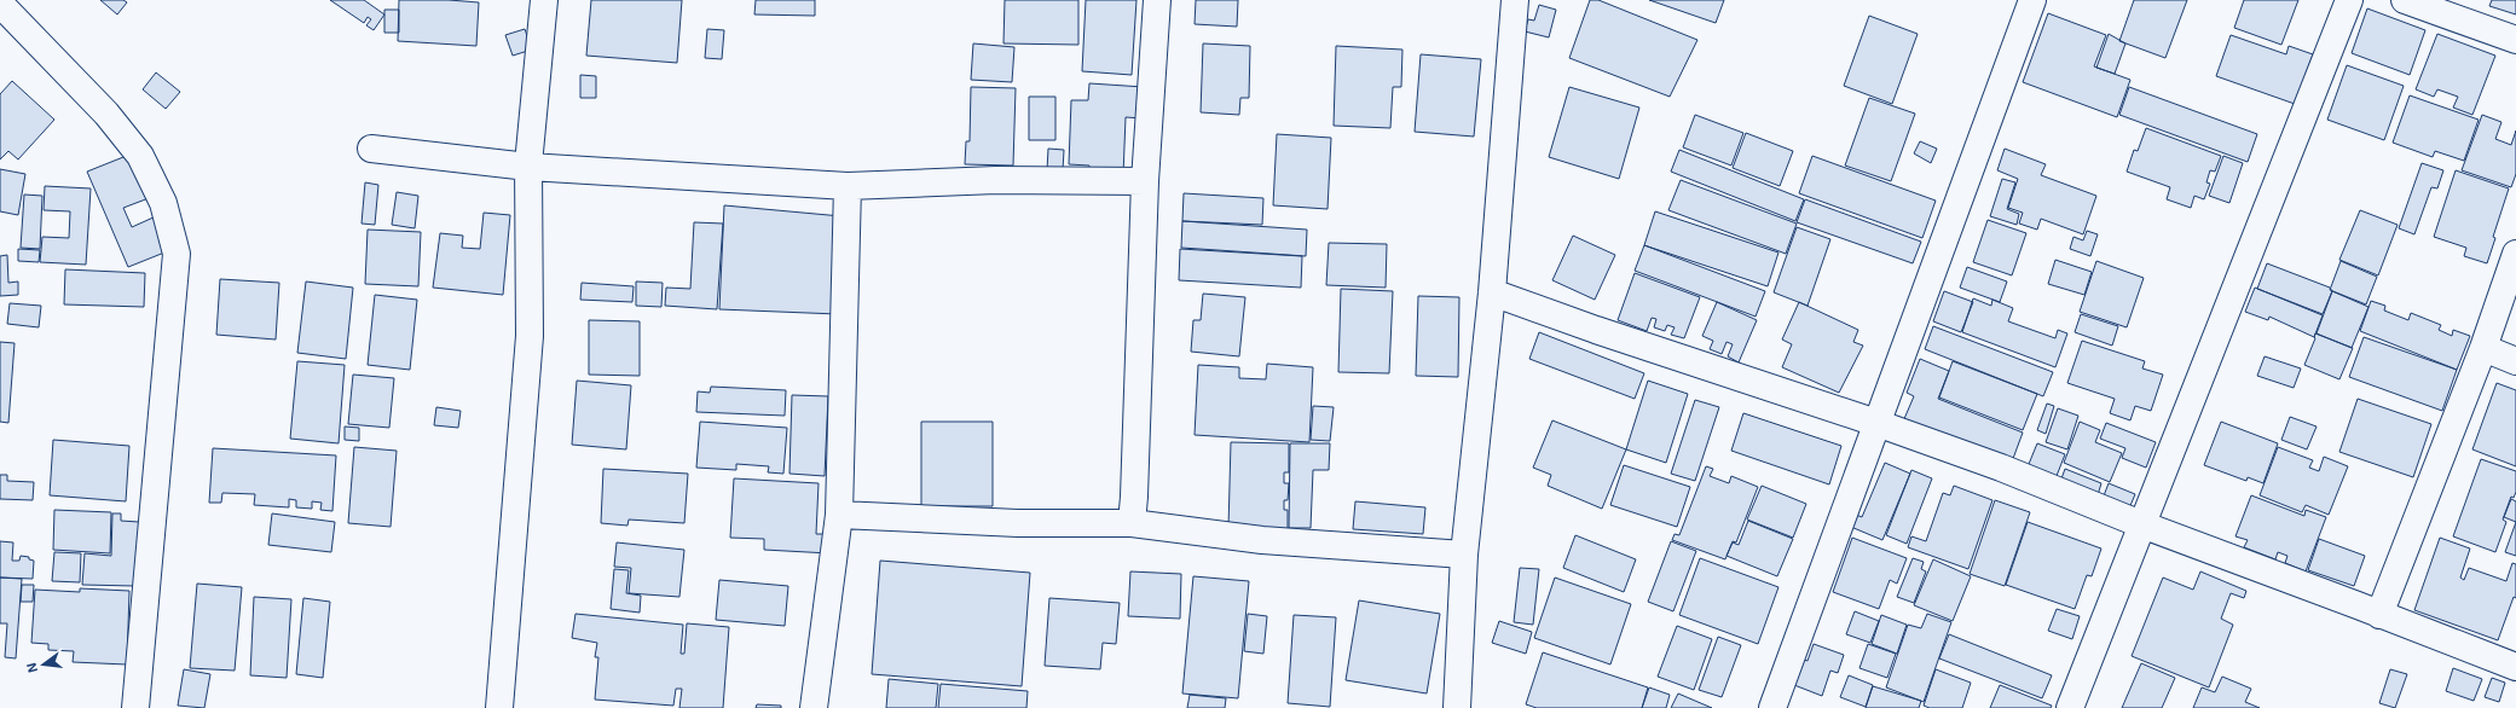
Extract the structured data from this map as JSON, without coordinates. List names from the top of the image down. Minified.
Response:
{"north":"left"}
